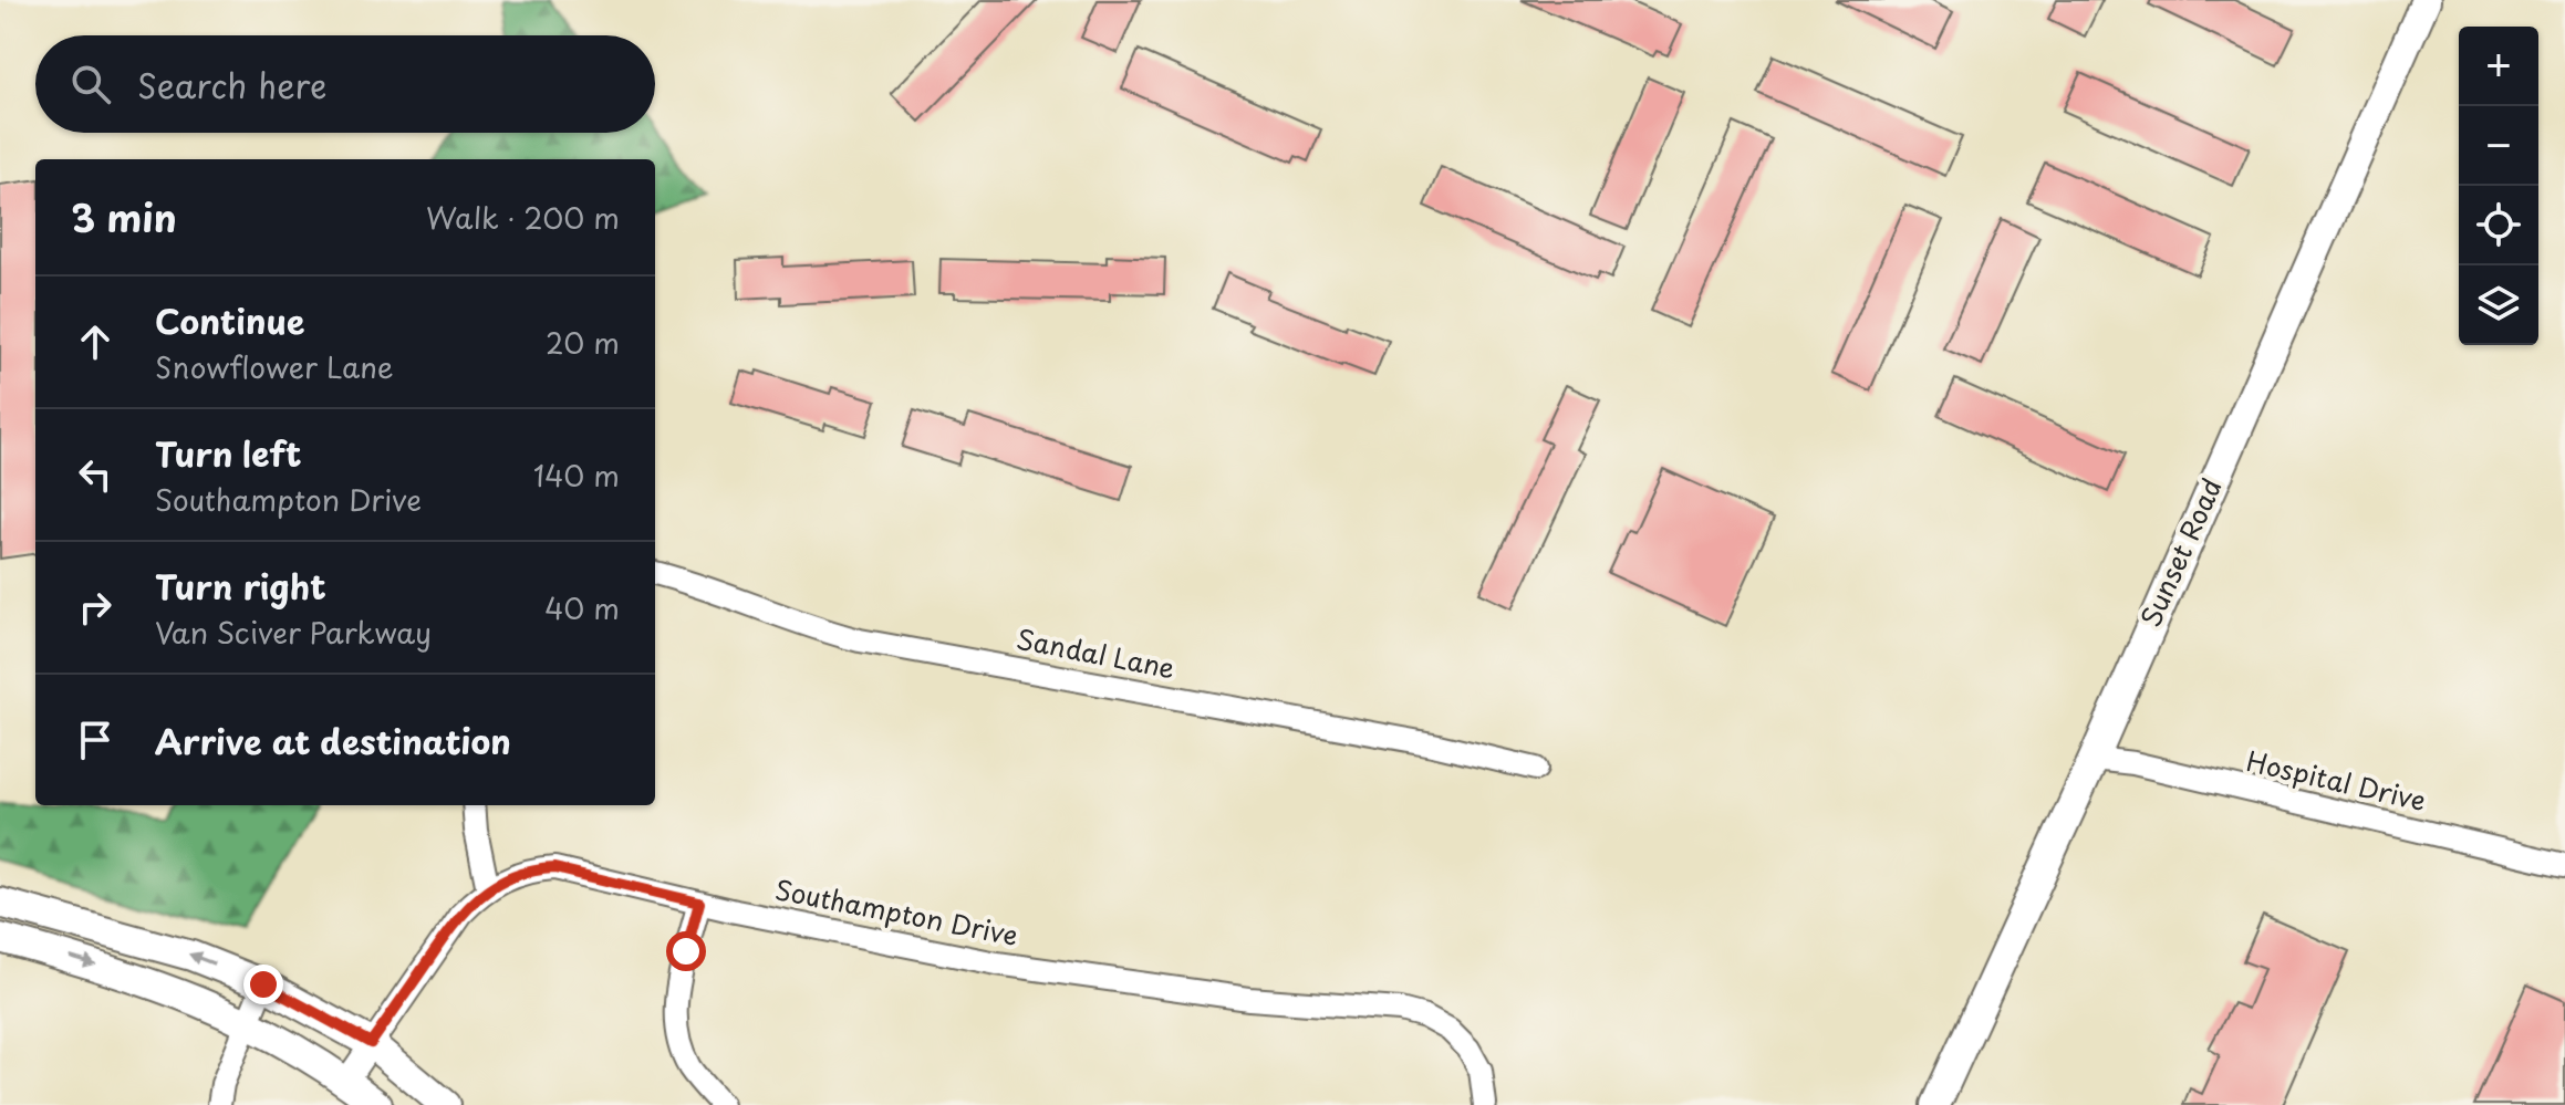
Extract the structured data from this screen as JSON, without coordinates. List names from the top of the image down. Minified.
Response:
{"streets":{"street":["Sunset Road","Sandal Lane","Hospital Drive","Southampton Drive"]},"crossings":[["Sunset Road","Hospital Drive"]],"page":{"map_buttons":["+","−"],"search":"Search here","heading":["3 min","Walk · 200 m"],"list":[["Continue","Snowflower Lane","20 m"],["Turn left","Southampton Drive","140 m"],["Turn right","Van Sciver Parkway","40 m"],"Arrive at destination"]}}
